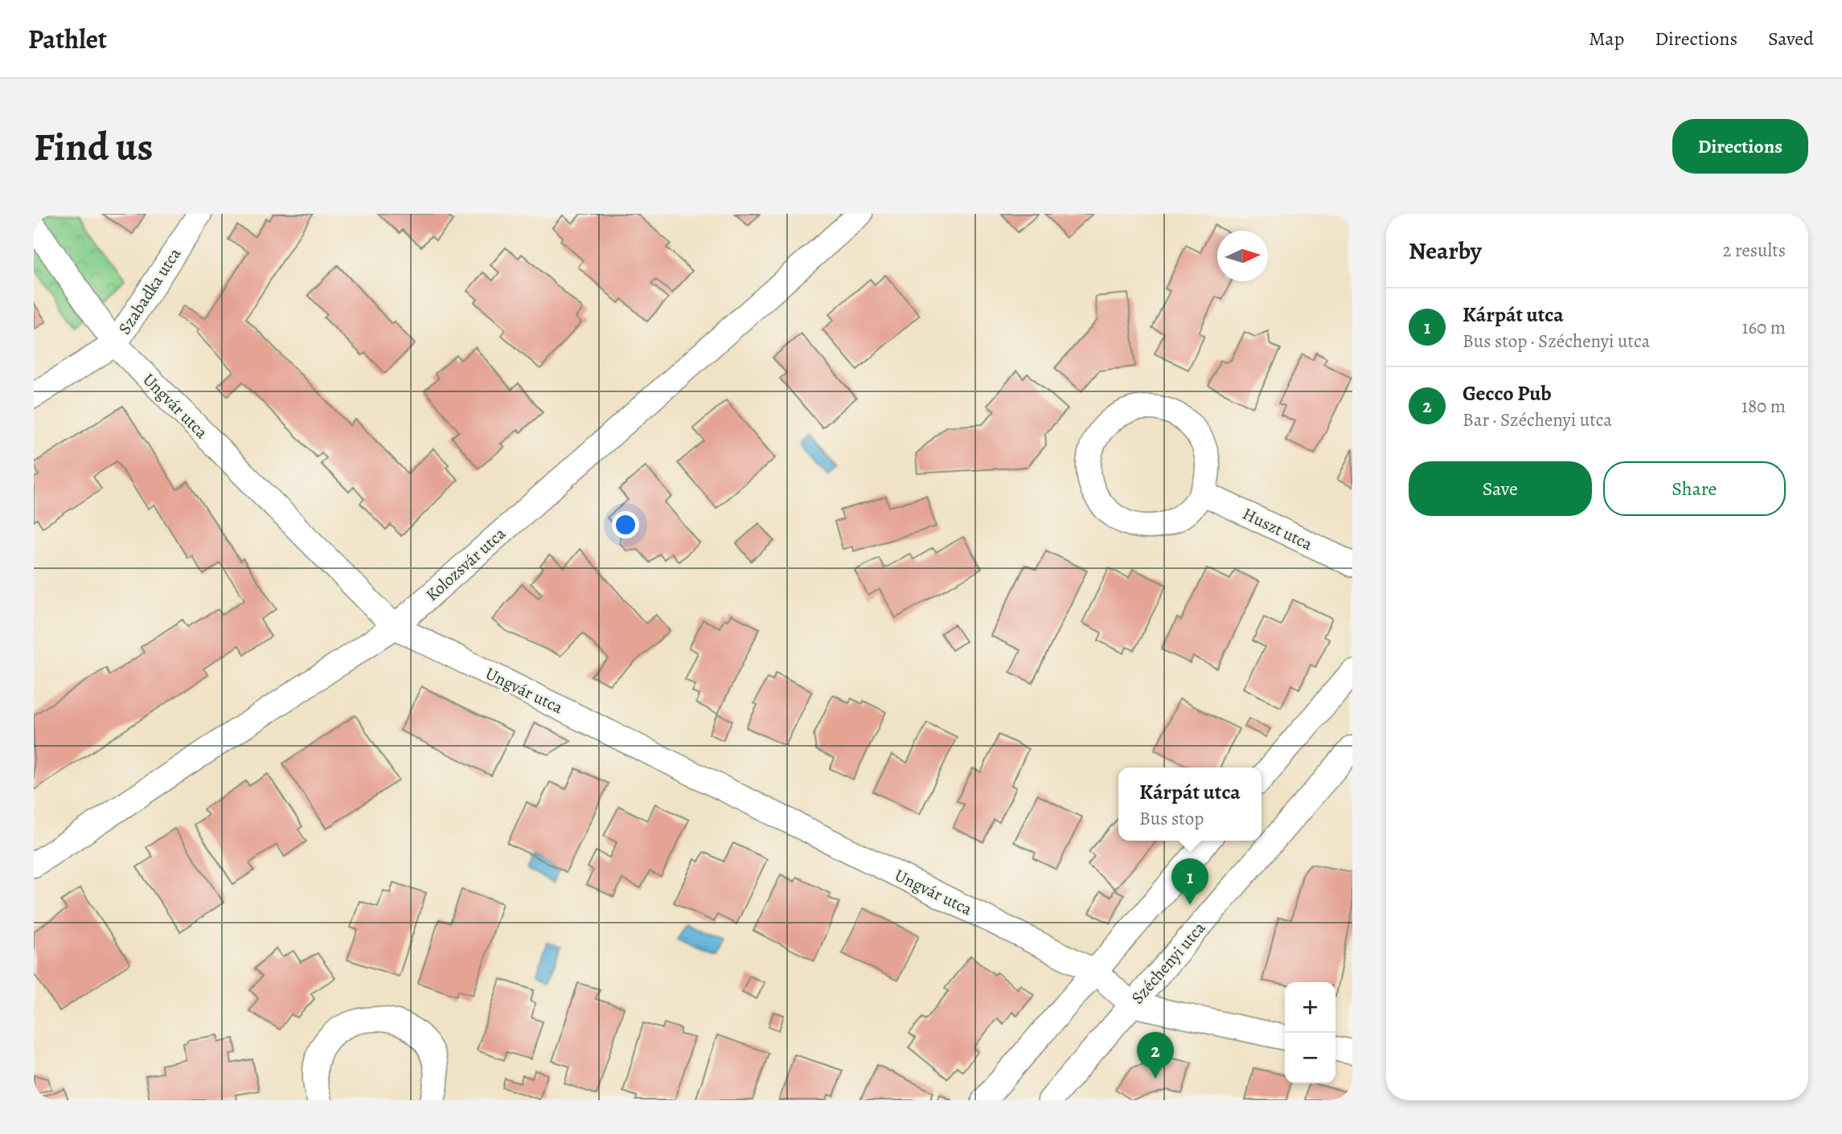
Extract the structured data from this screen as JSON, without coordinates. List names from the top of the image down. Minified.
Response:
{"streets":{"street":["Szabadka utca","Ungvár utca","Huszt utca","Kolozsvár utca","Széchenyi utca"]},"crossings":[["Szabadka utca","Ungvár utca"],["Ungvár utca","Kolozsvár utca"],["Ungvár utca","Széchenyi utca"]],"north":"right","page":{"header":"Pathlet","nav":["Map","Directions","Saved"],"buttons":["Directions",["Save","Share"]],"title":"Find us","heading":["Nearby","2 results"],"list":[{"mark":"1","name":"Kárpát utca","note":"Bus stop · Széchenyi utca","value":"160 m"},{"mark":"2","name":"Gecco Pub","note":"Bar · Széchenyi utca","value":"180 m"}],"popup":["Kárpát utca","Bus stop"],"pins":["1","2"],"map_buttons":["+","−"]}}
